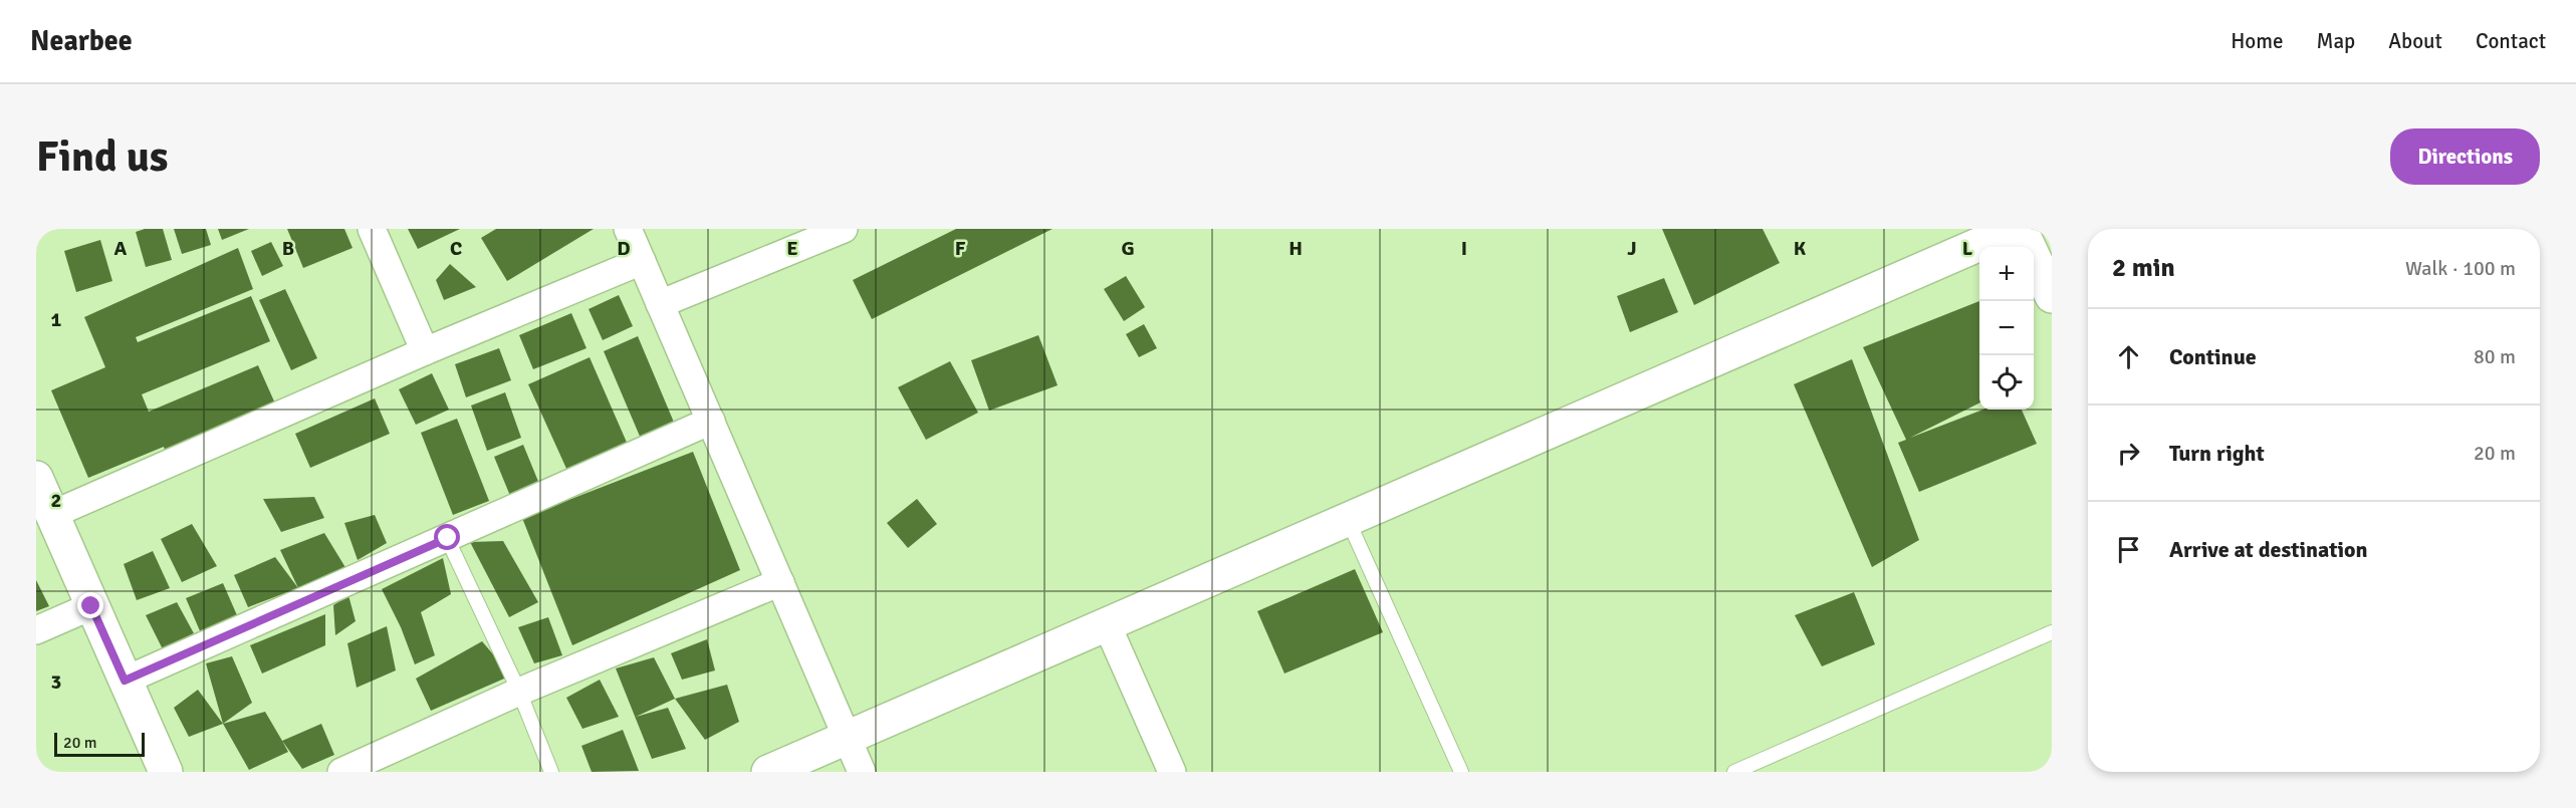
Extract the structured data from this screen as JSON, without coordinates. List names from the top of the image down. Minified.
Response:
{"scale_bar":"20 m","page":{"header":"Nearbee","nav":["Home","Map","About","Contact"],"buttons":"Directions","title":"Find us","heading":["2 min","Walk · 100 m"],"map_buttons":["+","−"],"list":[["Continue","80 m"],["Turn right","20 m"],"Arrive at destination"],"scale":"20 m"},"grid":{"columns":["A","B","C","D","E","F","G","H","I","J","K","L"],"rows":["1","2","3"]}}
